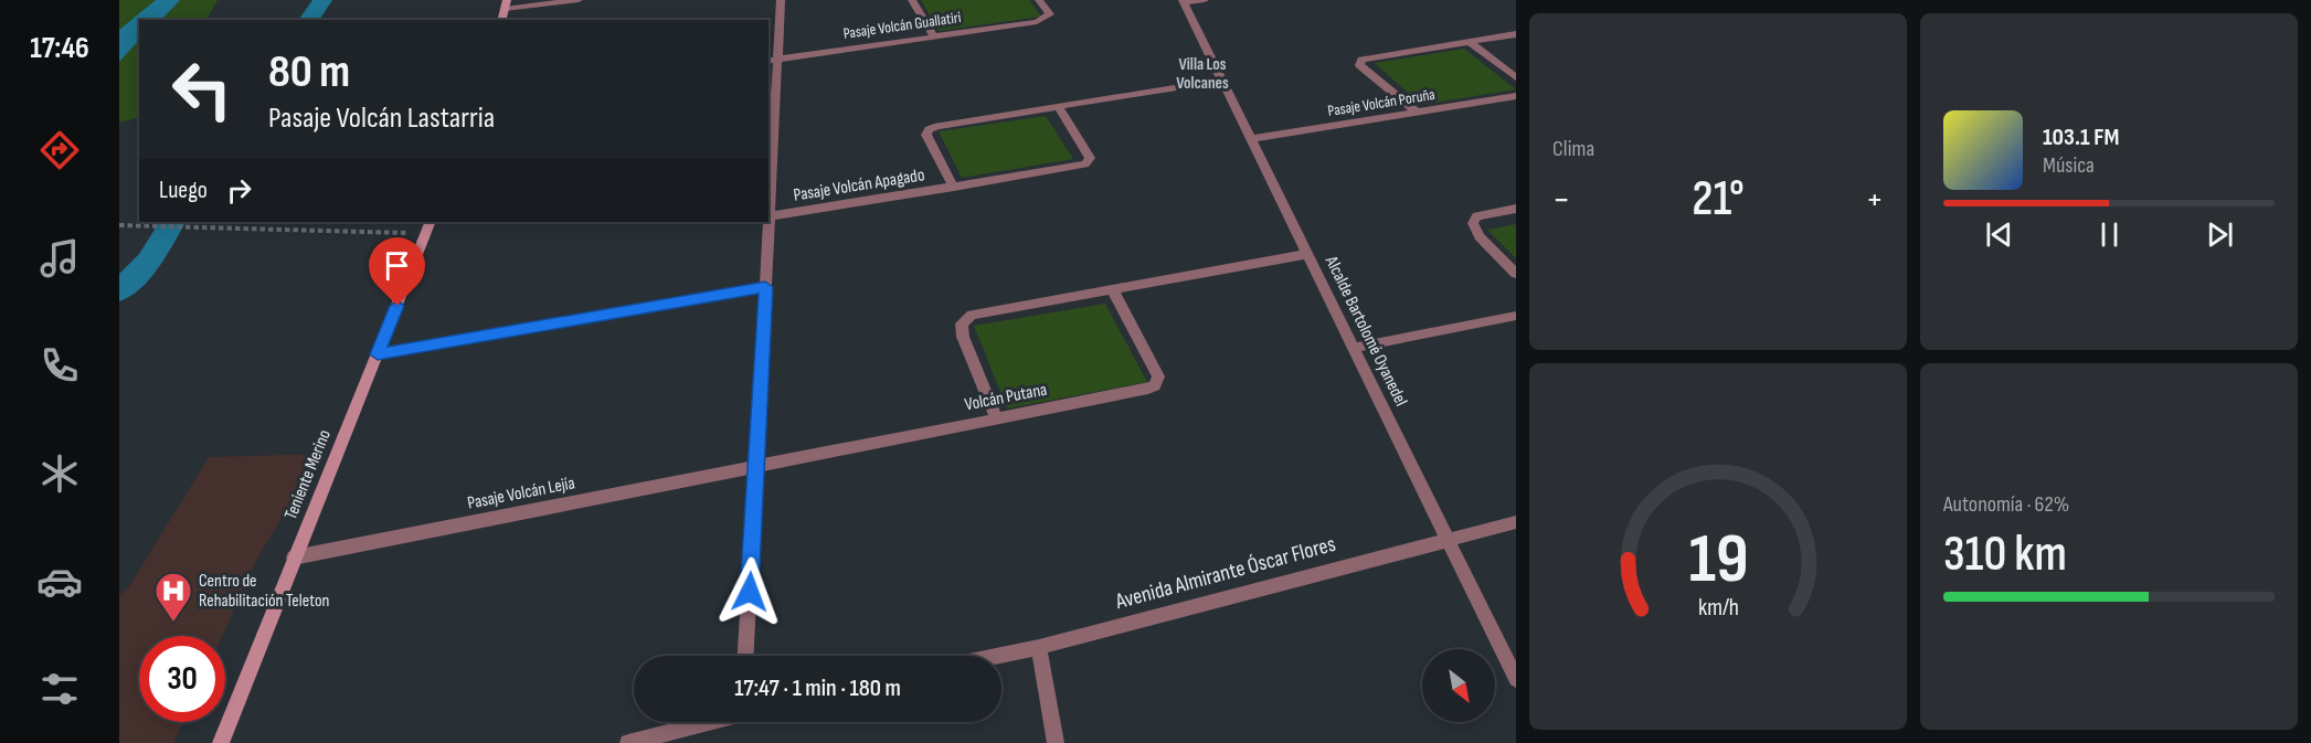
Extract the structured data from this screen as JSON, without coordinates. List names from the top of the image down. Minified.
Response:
{"streets":{"street":["Pasaje Volcán Guallatiri","Pasaje Volcán Poruña","Pasaje Volcán Apagado","Alcalde Bartolomé Oyanedel","Volcán Putana","Teniente Merino","Pasaje Volcán Lejía","Avenida Almirante Óscar Flores"]},"crossings":[["Pasaje Volcán Poruña","Alcalde Bartolomé Oyanedel"],["Pasaje Volcán Apagado","Alcalde Bartolomé Oyanedel"],["Alcalde Bartolomé Oyanedel","Avenida Almirante Óscar Flores"],["Volcán Putana","Pasaje Volcán Lejía"],["Teniente Merino","Pasaje Volcán Lejía"]],"districts":["Villa Los Volcanes"],"places":{"hospital":["Centro de Rehabilitación Teleton"]},"north":"bottom right","page":{"tabs":"17:46","tile":["Clima",["Autonomía · 62%","310 km"]],"turn":["80 m","Pasaje Volcán Lastarria"],"song":["103.1 FM","Música"],"then":"Luego","heat":["−","21°","+"],"limit":"30","trip":"17:47 · 1 min · 180 m","gauge":["19","km/h"]}}
